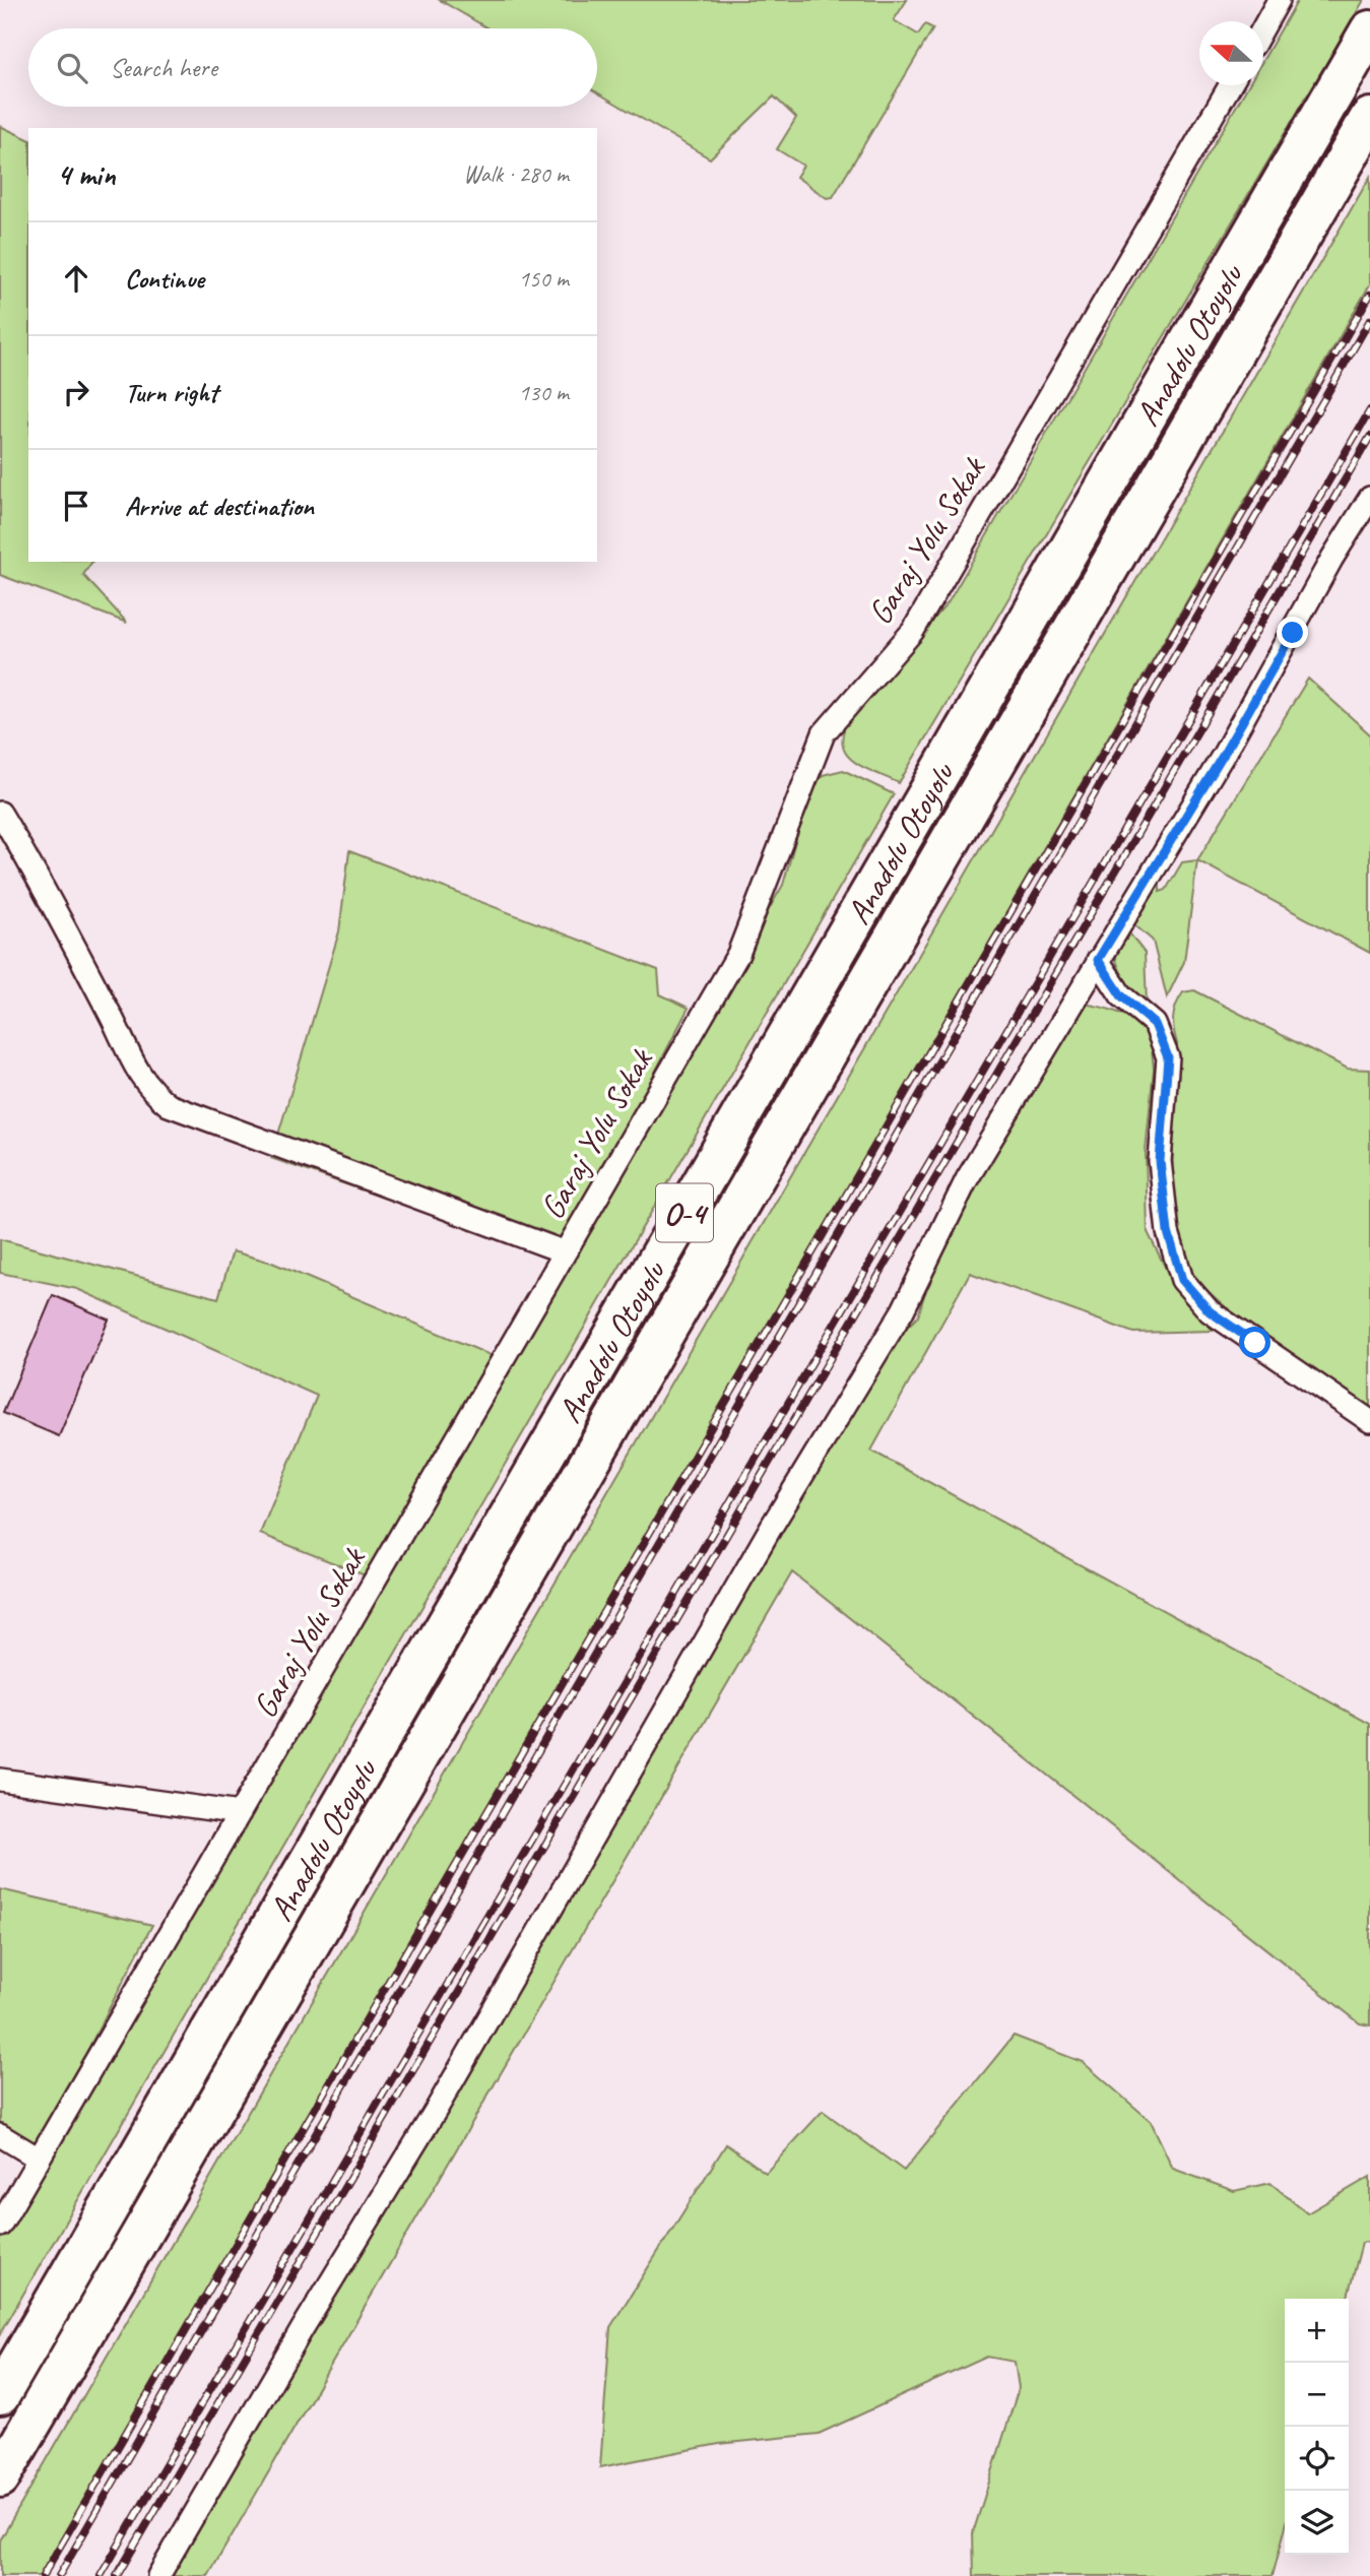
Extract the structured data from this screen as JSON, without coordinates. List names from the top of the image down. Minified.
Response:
{"streets":{"highway":["Anadolu Otoyolu","O-4"],"street":["Garaj Yolu Sokak"]},"north":"left","page":{"search":"Search here","heading":["4 min","Walk · 280 m"],"list":[["Continue","150 m"],["Turn right","130 m"],"Arrive at destination"],"map_buttons":["+","−"]}}
